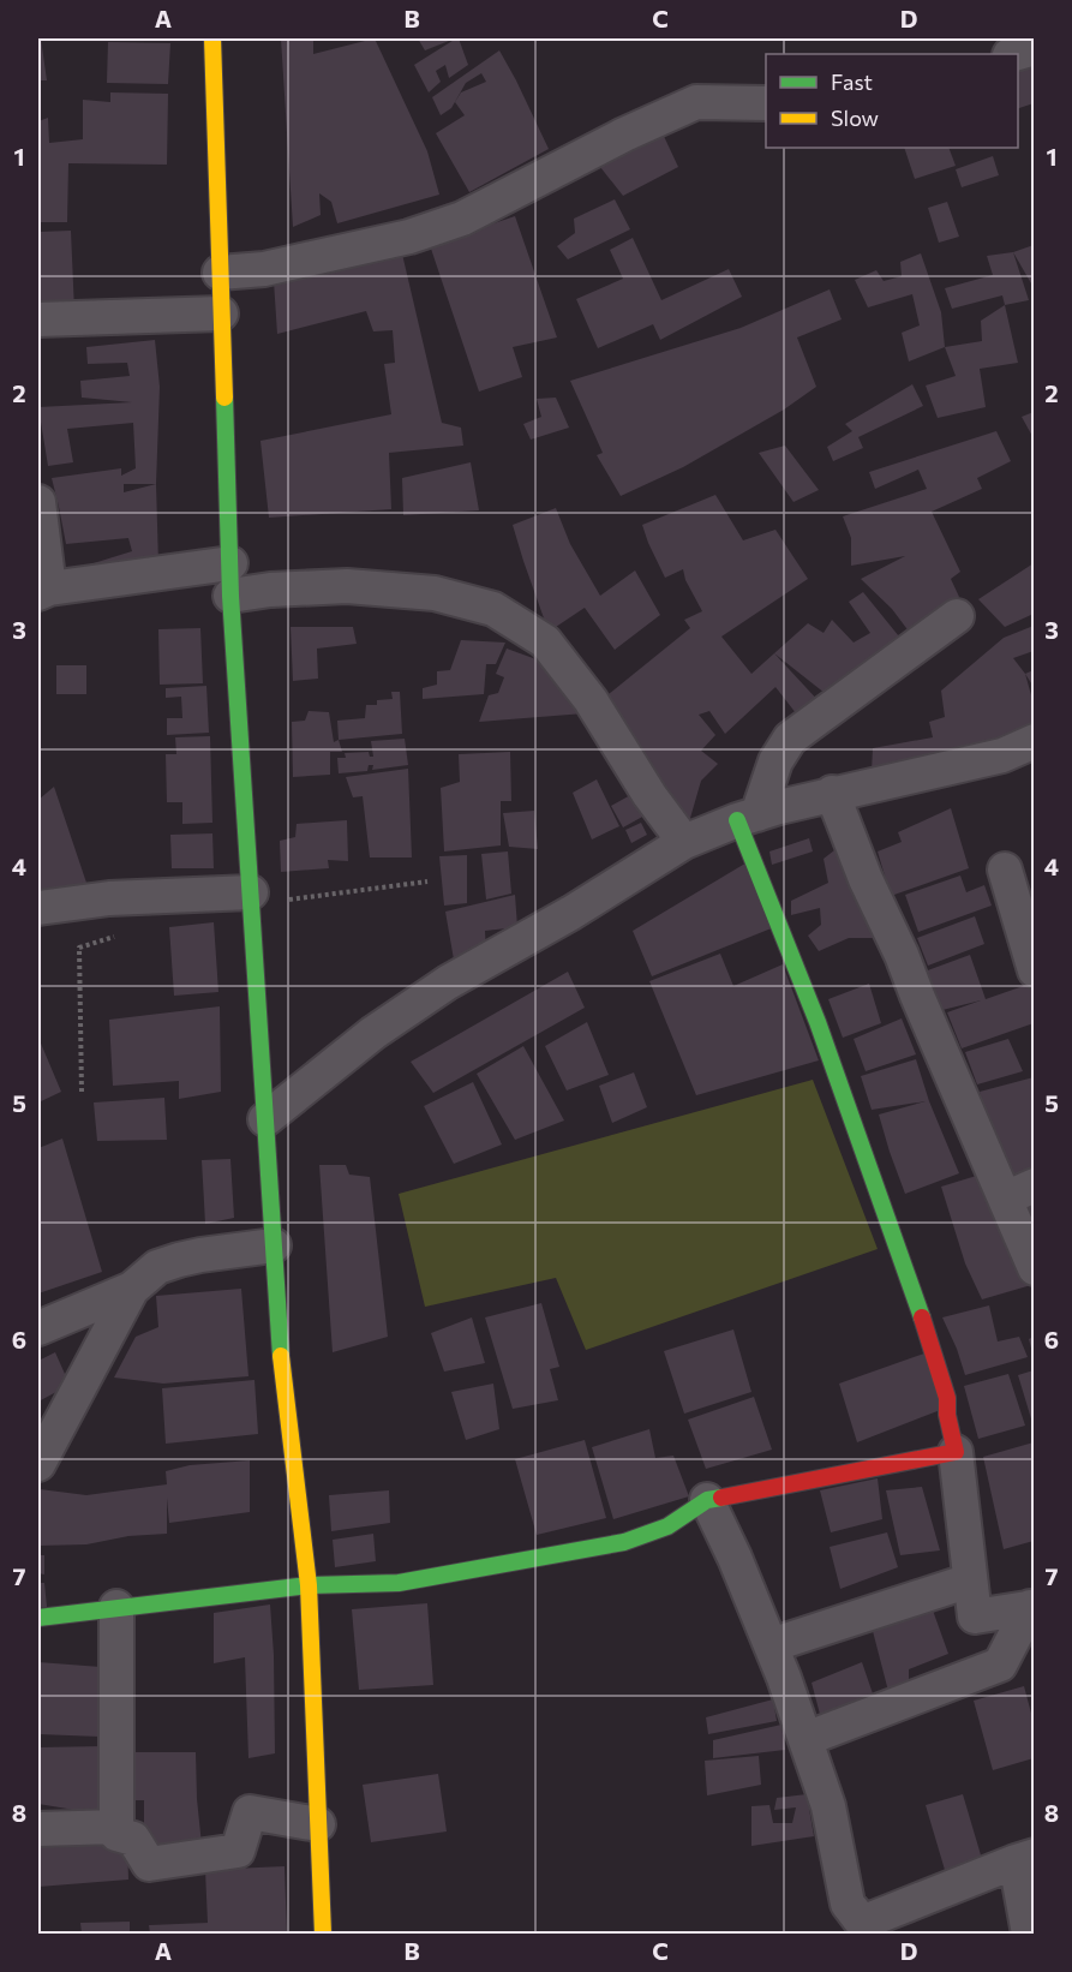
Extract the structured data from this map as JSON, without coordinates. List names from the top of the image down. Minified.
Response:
{"legend":["Fast","Slow"],"grid":{"columns":["A","B","C","D"],"rows":["1","2","3","4","5","6","7","8"]}}
